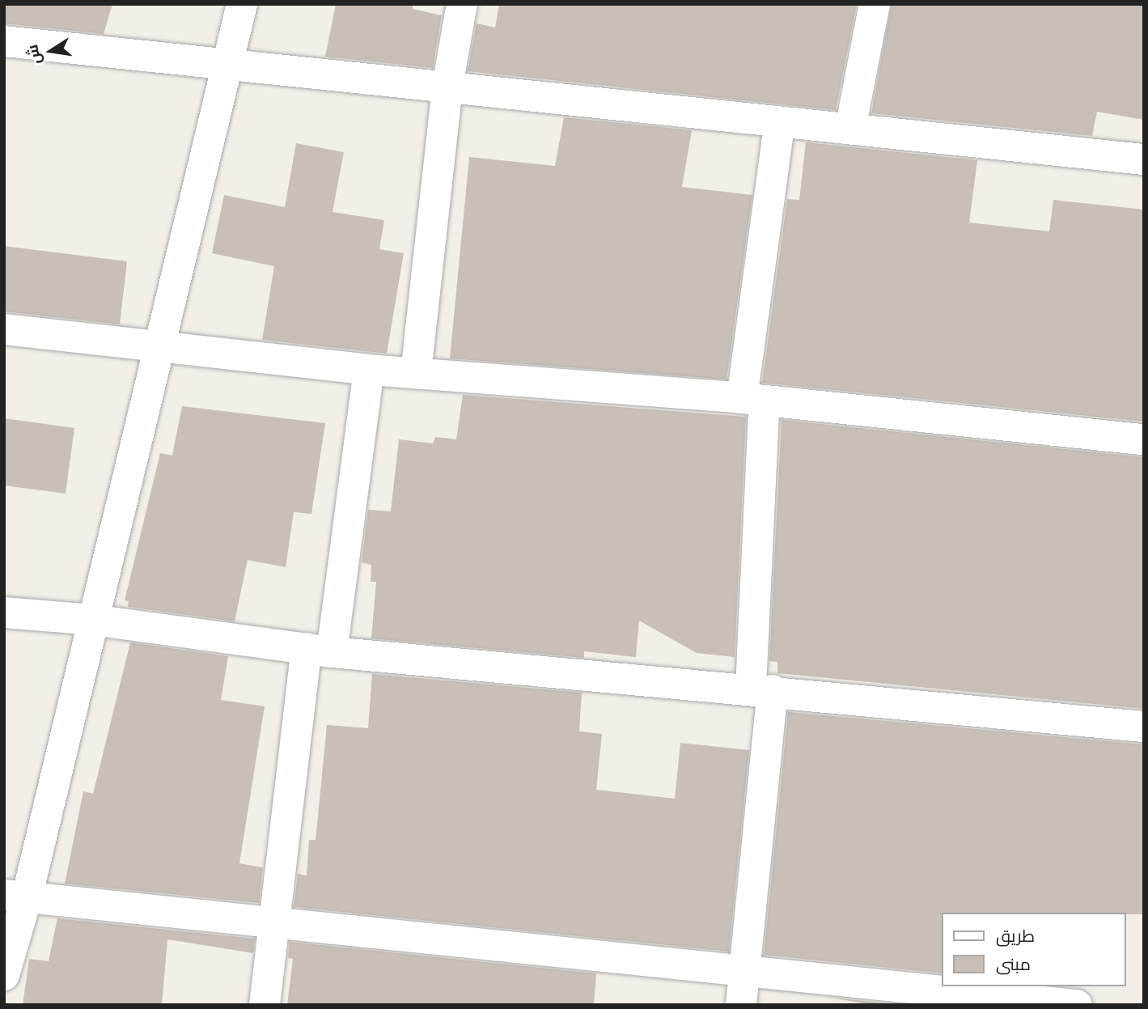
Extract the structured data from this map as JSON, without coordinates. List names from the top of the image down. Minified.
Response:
{"legend":["طريق","مبنى"],"north":"left"}
